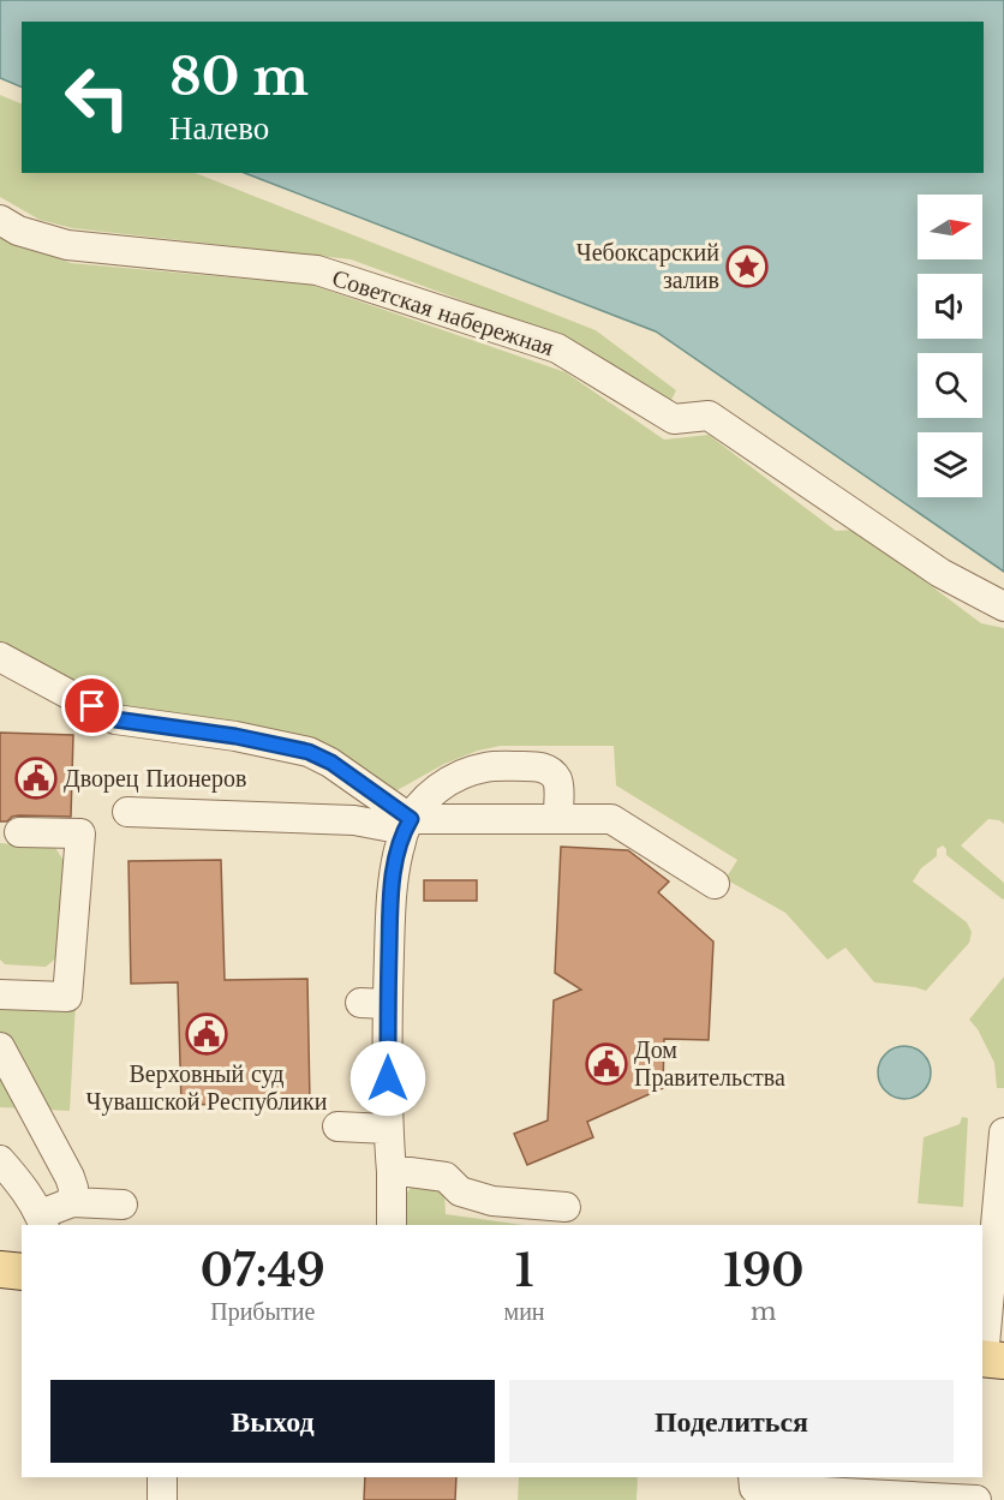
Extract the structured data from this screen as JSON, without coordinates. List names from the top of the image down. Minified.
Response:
{"streets":{"street":["Советская набережная"]},"places":{"place":["Чебоксарский залив"],"public building":["Дворец Пионеров","Верховный суд Чувашской Республики","Дом Правительства"]},"north":"right","page":{"turn":["80 m","Налево"],"eta":["07:49","Прибытие","1","мин","190","m"],"buttons":["Выход","Поделиться"]}}
